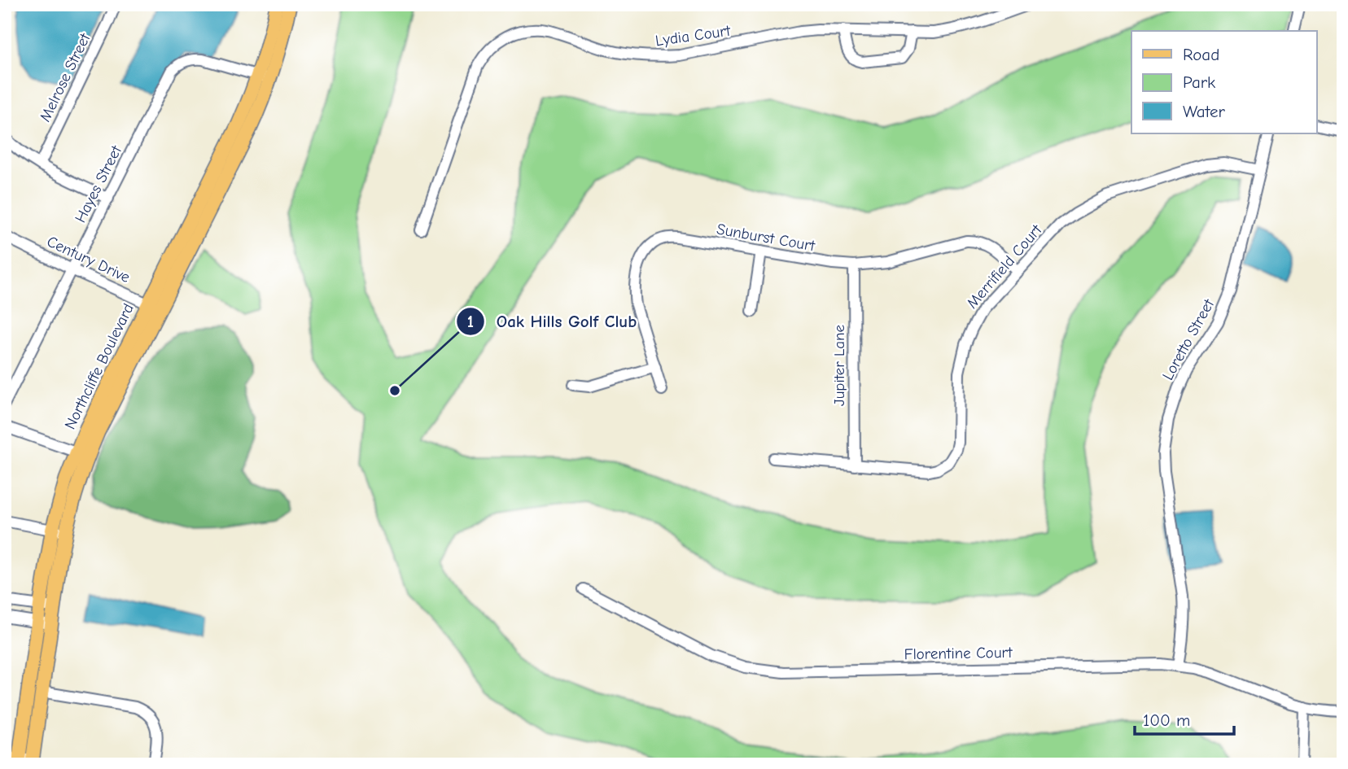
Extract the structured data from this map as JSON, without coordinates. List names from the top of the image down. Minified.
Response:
{"streets":{"main road":["Northcliffe Boulevard"],"street":["Lydia Court","Melrose Street","Hayes Street","Sunburst Court","Century Drive","Merrifield Court","Loretto Street","Jupiter Lane","Florentine Court"]},"crossings":[["Hayes Street","Century Drive"],["Hayes Street","Northcliffe Boulevard"],["Sunburst Court","Merrifield Court"],["Sunburst Court","Jupiter Lane"],["Century Drive","Northcliffe Boulevard"],["Merrifield Court","Loretto Street"],["Merrifield Court","Jupiter Lane"],["Loretto Street","Florentine Court"]],"places":["Oak Hills Golf Club"],"legend":["Road","Park","Water"],"scale_bar":"100 m"}
